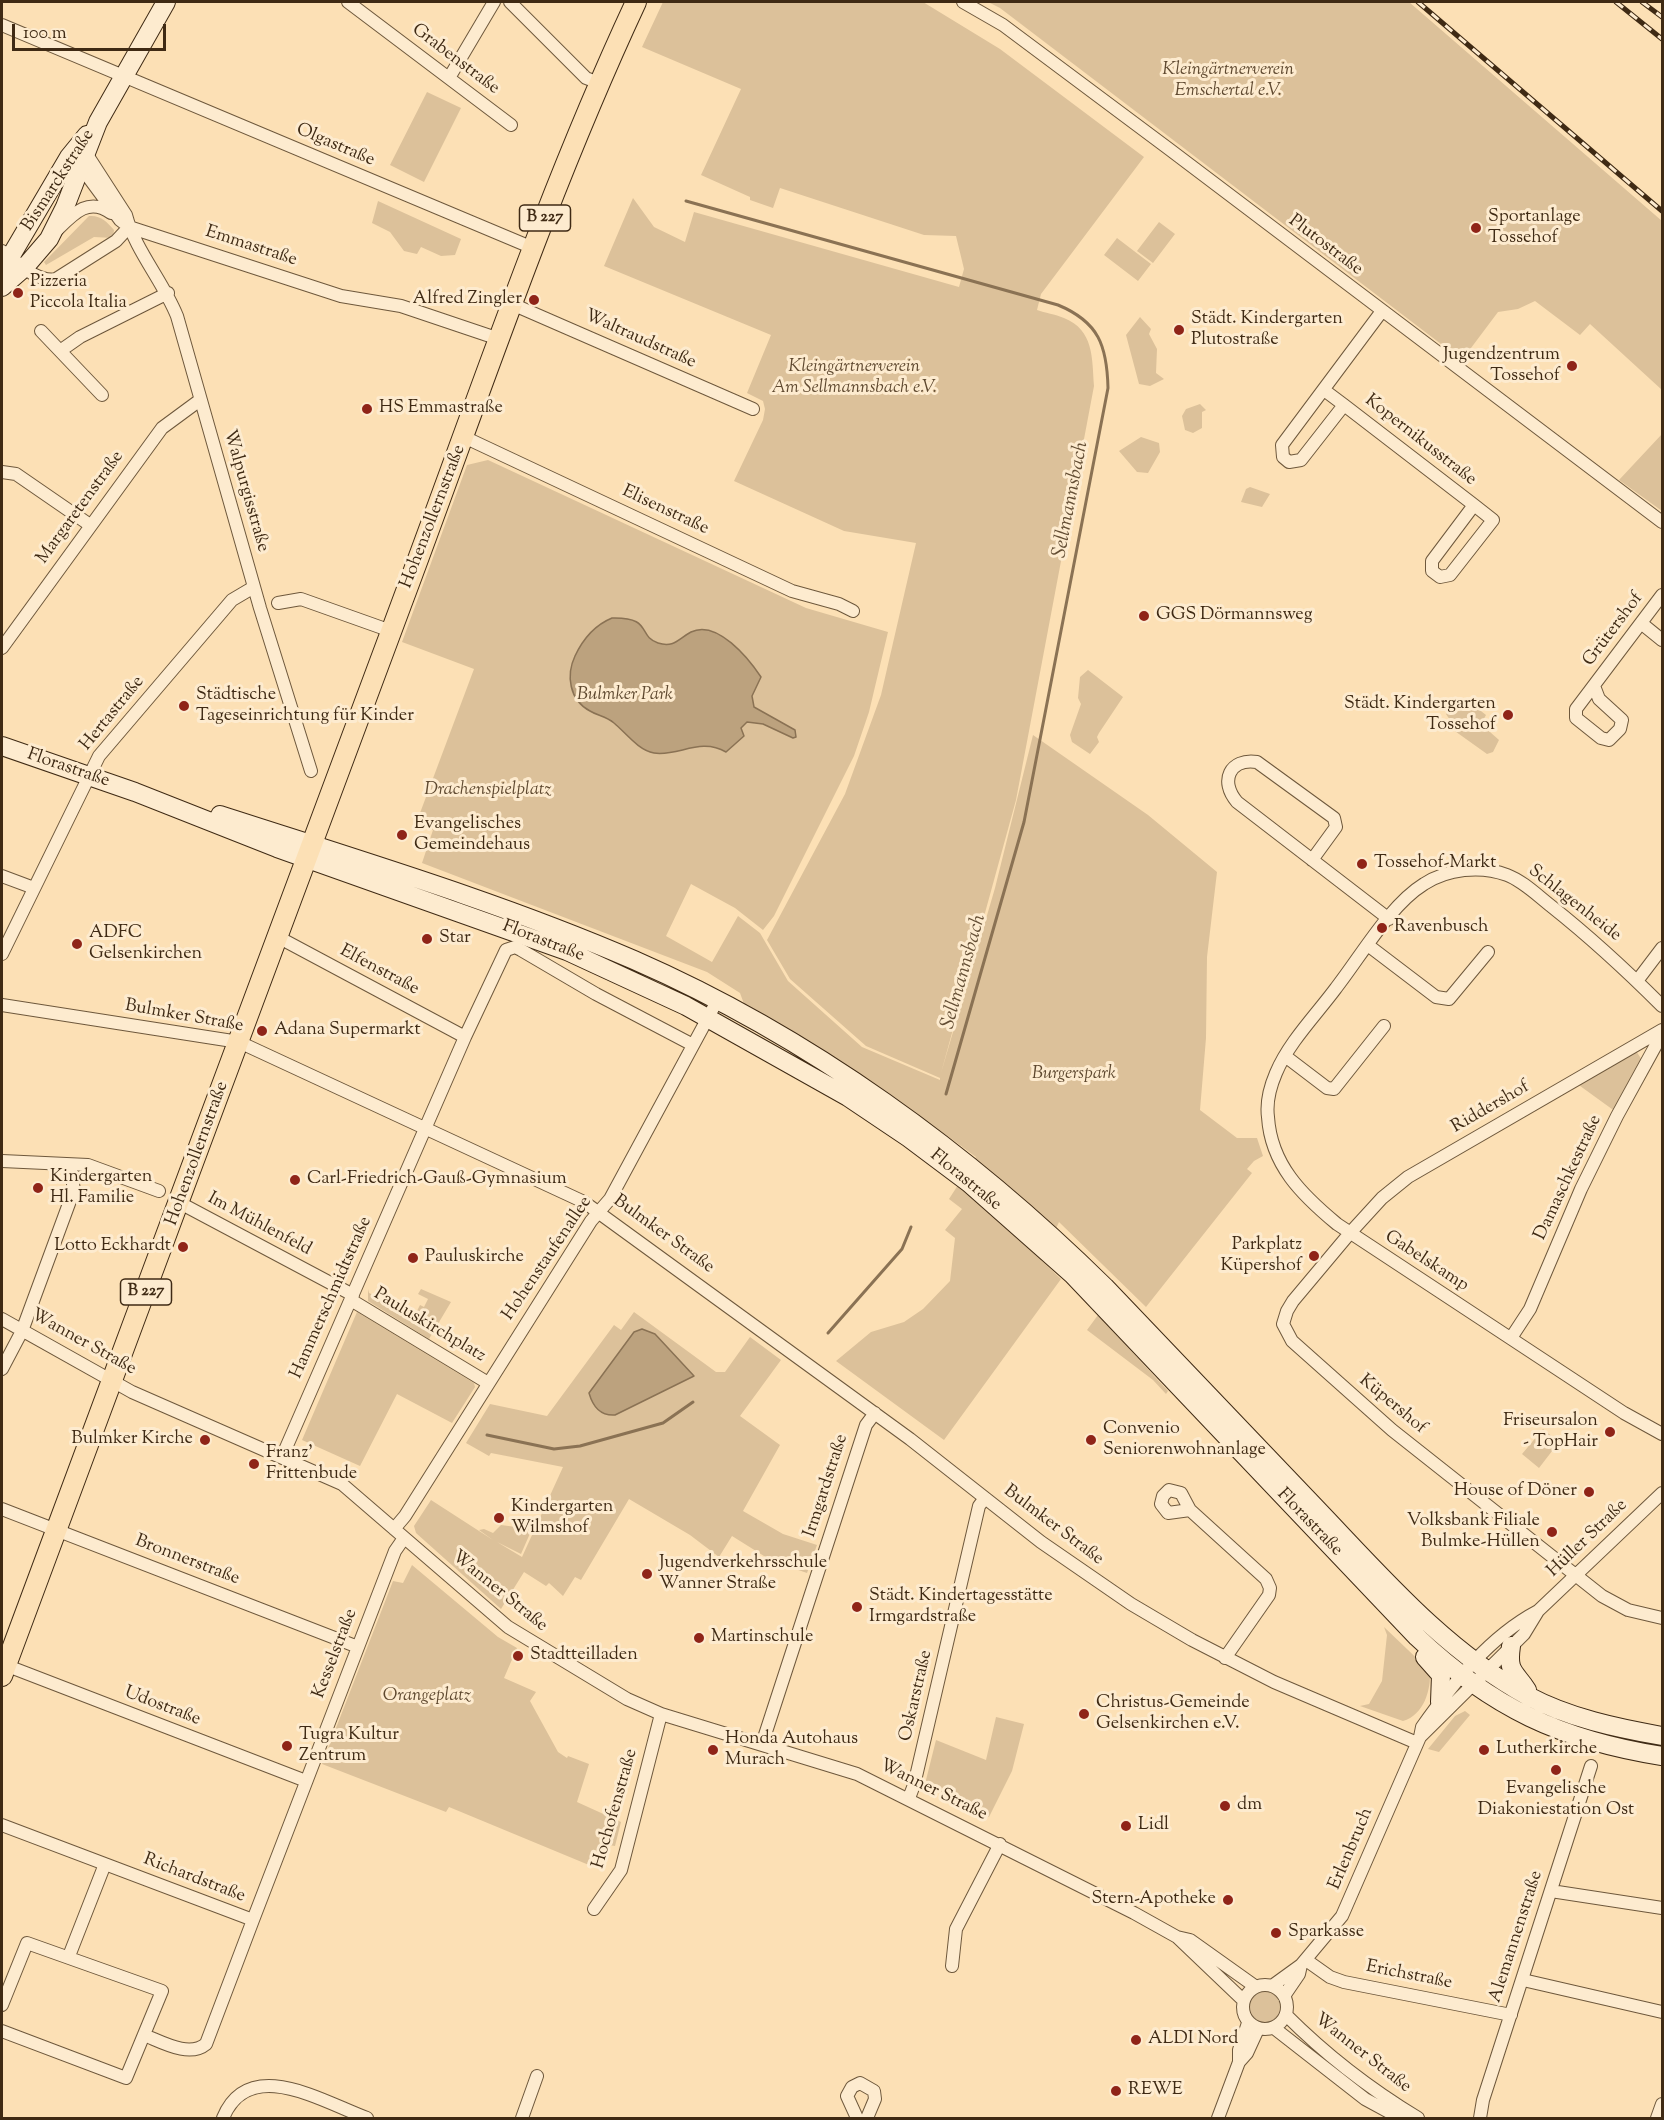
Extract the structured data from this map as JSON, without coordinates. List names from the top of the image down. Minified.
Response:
{"streets":{"main road":["Bismarckstraße","B 227","Hohenzollernstraße","Florastraße"],"street":["Grabenstraße","Olgastraße","Plutostraße","Emmastraße","Waltraudstraße","Kopernikusstraße","Walpurgisstraße","Margaretenstraße","Elisenstraße","Grütershof","Hertastraße","Schlagenheide","Elfenstraße","Bulmker Straße","Riddershof","Damaschkestraße","Im Mühlenfeld","Hohenstaufenallee","Gabelskamp","Hammerschmidtstraße","Pauluskirchplatz","Wanner Straße","Küpershof","Irmgardstraße","Hüller Straße","Bronnerstraße","Kesselstraße","Oskarstraße","Udostraße","Hochofenstraße","Erlenbruch","Richardstraße","Alemannenstraße","Erichstraße"]},"crossings":[["Olgastraße","Bismarckstraße"],["Olgastraße","Hohenzollernstraße"],["Bismarckstraße","Emmastraße"],["Bismarckstraße","Walpurgisstraße"],["Plutostraße","Kopernikusstraße"],["Emmastraße","Walpurgisstraße"],["Emmastraße","Hohenzollernstraße"],["Waltraudstraße","Hohenzollernstraße"],["Walpurgisstraße","Margaretenstraße"],["Walpurgisstraße","Hertastraße"],["Elisenstraße","Hohenzollernstraße"],["Hohenzollernstraße","Florastraße"],["Hohenzollernstraße","Elfenstraße"],["Hohenzollernstraße","Bulmker Straße"],["Hohenzollernstraße","Im Mühlenfeld"],["Hohenzollernstraße","Wanner Straße"],["Hohenzollernstraße","Bronnerstraße"],["Hohenzollernstraße","Udostraße"],["Hertastraße","Florastraße"],["Florastraße","Hohenstaufenallee"],["Florastraße","Hammerschmidtstraße"],["Florastraße","Hüller Straße"],["Florastraße","Erlenbruch"],["Schlagenheide","Gabelskamp"],["Elfenstraße","Hammerschmidtstraße"],["Bulmker Straße","Hohenstaufenallee"],["Bulmker Straße","Hammerschmidtstraße"],["Bulmker Straße","Irmgardstraße"],["Bulmker Straße","Oskarstraße"],["Bulmker Straße","Erlenbruch"],["Riddershof","Damaschkestraße"],["Riddershof","Gabelskamp"],["Riddershof","Küpershof"],["Damaschkestraße","Gabelskamp"],["Im Mühlenfeld","Hammerschmidtstraße"],["Im Mühlenfeld","Pauluskirchplatz"],["Hohenstaufenallee","Pauluskirchplatz"],["Hohenstaufenallee","Wanner Straße"],["Gabelskamp","Küpershof"],["Hammerschmidtstraße","Pauluskirchplatz"],["Hammerschmidtstraße","Wanner Straße"],["Wanner Straße","Irmgardstraße"],["Wanner Straße","Kesselstraße"],["Wanner Straße","Oskarstraße"],["Wanner Straße","Hochofenstraße"],["Wanner Straße","Erlenbruch"],["Küpershof","Hüller Straße"],["Hüller Straße","Erlenbruch"],["Bronnerstraße","Kesselstraße"],["Kesselstraße","Udostraße"],["Kesselstraße","Richardstraße"],["Erlenbruch","Erichstraße"],["Alemannenstraße","Erichstraße"]],"water":["Sellmannsbach"],"parks":["Kleingärtnerverein Emschertal e.V.","Kleingärtnerverein Am Sellmannsbach e.V.","Bulmker Park","Drachenspielplatz","Burgerspark","Orangeplatz"],"places":["Sportanlage Tossehof","Pizzeria Piccola Italia","Alfred Zingler","Städt. Kindergarten Plutostraße","Jugendzentrum Tossehof","HS Emmastraße","GGS Dörmannsweg","Städtische Tageseinrichtung für Kinder","Städt. Kindergarten Tossehof","Evangelisches Gemeindehaus","Tossehof-Markt","Ravenbusch","Star","ADFC Gelsenkirchen","Adana Supermarkt","Carl-Friedrich-Gauß-Gymnasium","Kindergarten Hl. Familie","Lotto Eckhardt","Parkplatz Küpershof","Pauluskirche","Friseursalon - TopHair","Bulmker Kirche","Convenio Seniorenwohnanlage","Franz' Frittenbude","House of Döner","Kindergarten Wilmshof","Volksbank Filiale Bulmke-Hüllen","Jugendverkehrsschule Wanner Straße","Städt. Kindertagesstätte Irmgardstraße","Martinschule","Stadtteilladen","Christus-Gemeinde Gelsenkirchen e.V.","Tugra Kultur Zentrum","Honda Autohaus Murach","Lutherkirche","Evangelische Diakoniestation Ost","dm","Lidl","Stern-Apotheke","Sparkasse","ALDI Nord","REWE"],"scale_bar":"100 m"}
